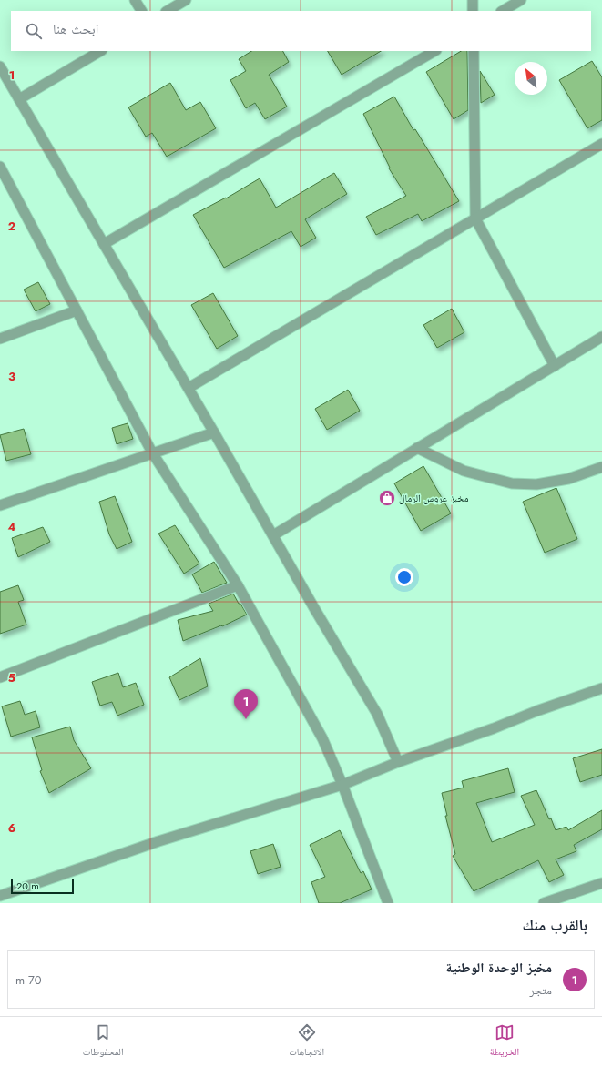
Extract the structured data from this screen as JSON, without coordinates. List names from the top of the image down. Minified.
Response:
{"places":{"shop":["مخبز عروس الرمال"]},"scale_bar":"20 m","north":"top left","page":{"search":"ابحث هنا","pins":"1","scale":"20 m","heading":"بالقرب منك","list":[{"mark":"1","name":"مخبز الوحدة الوطنية","note":"متجر","value":"70 m"}],"nav":["الخريطة","الاتجاهات","المحفوظات"]},"grid":{"rows":["1","2","3","4","5","6"]}}
